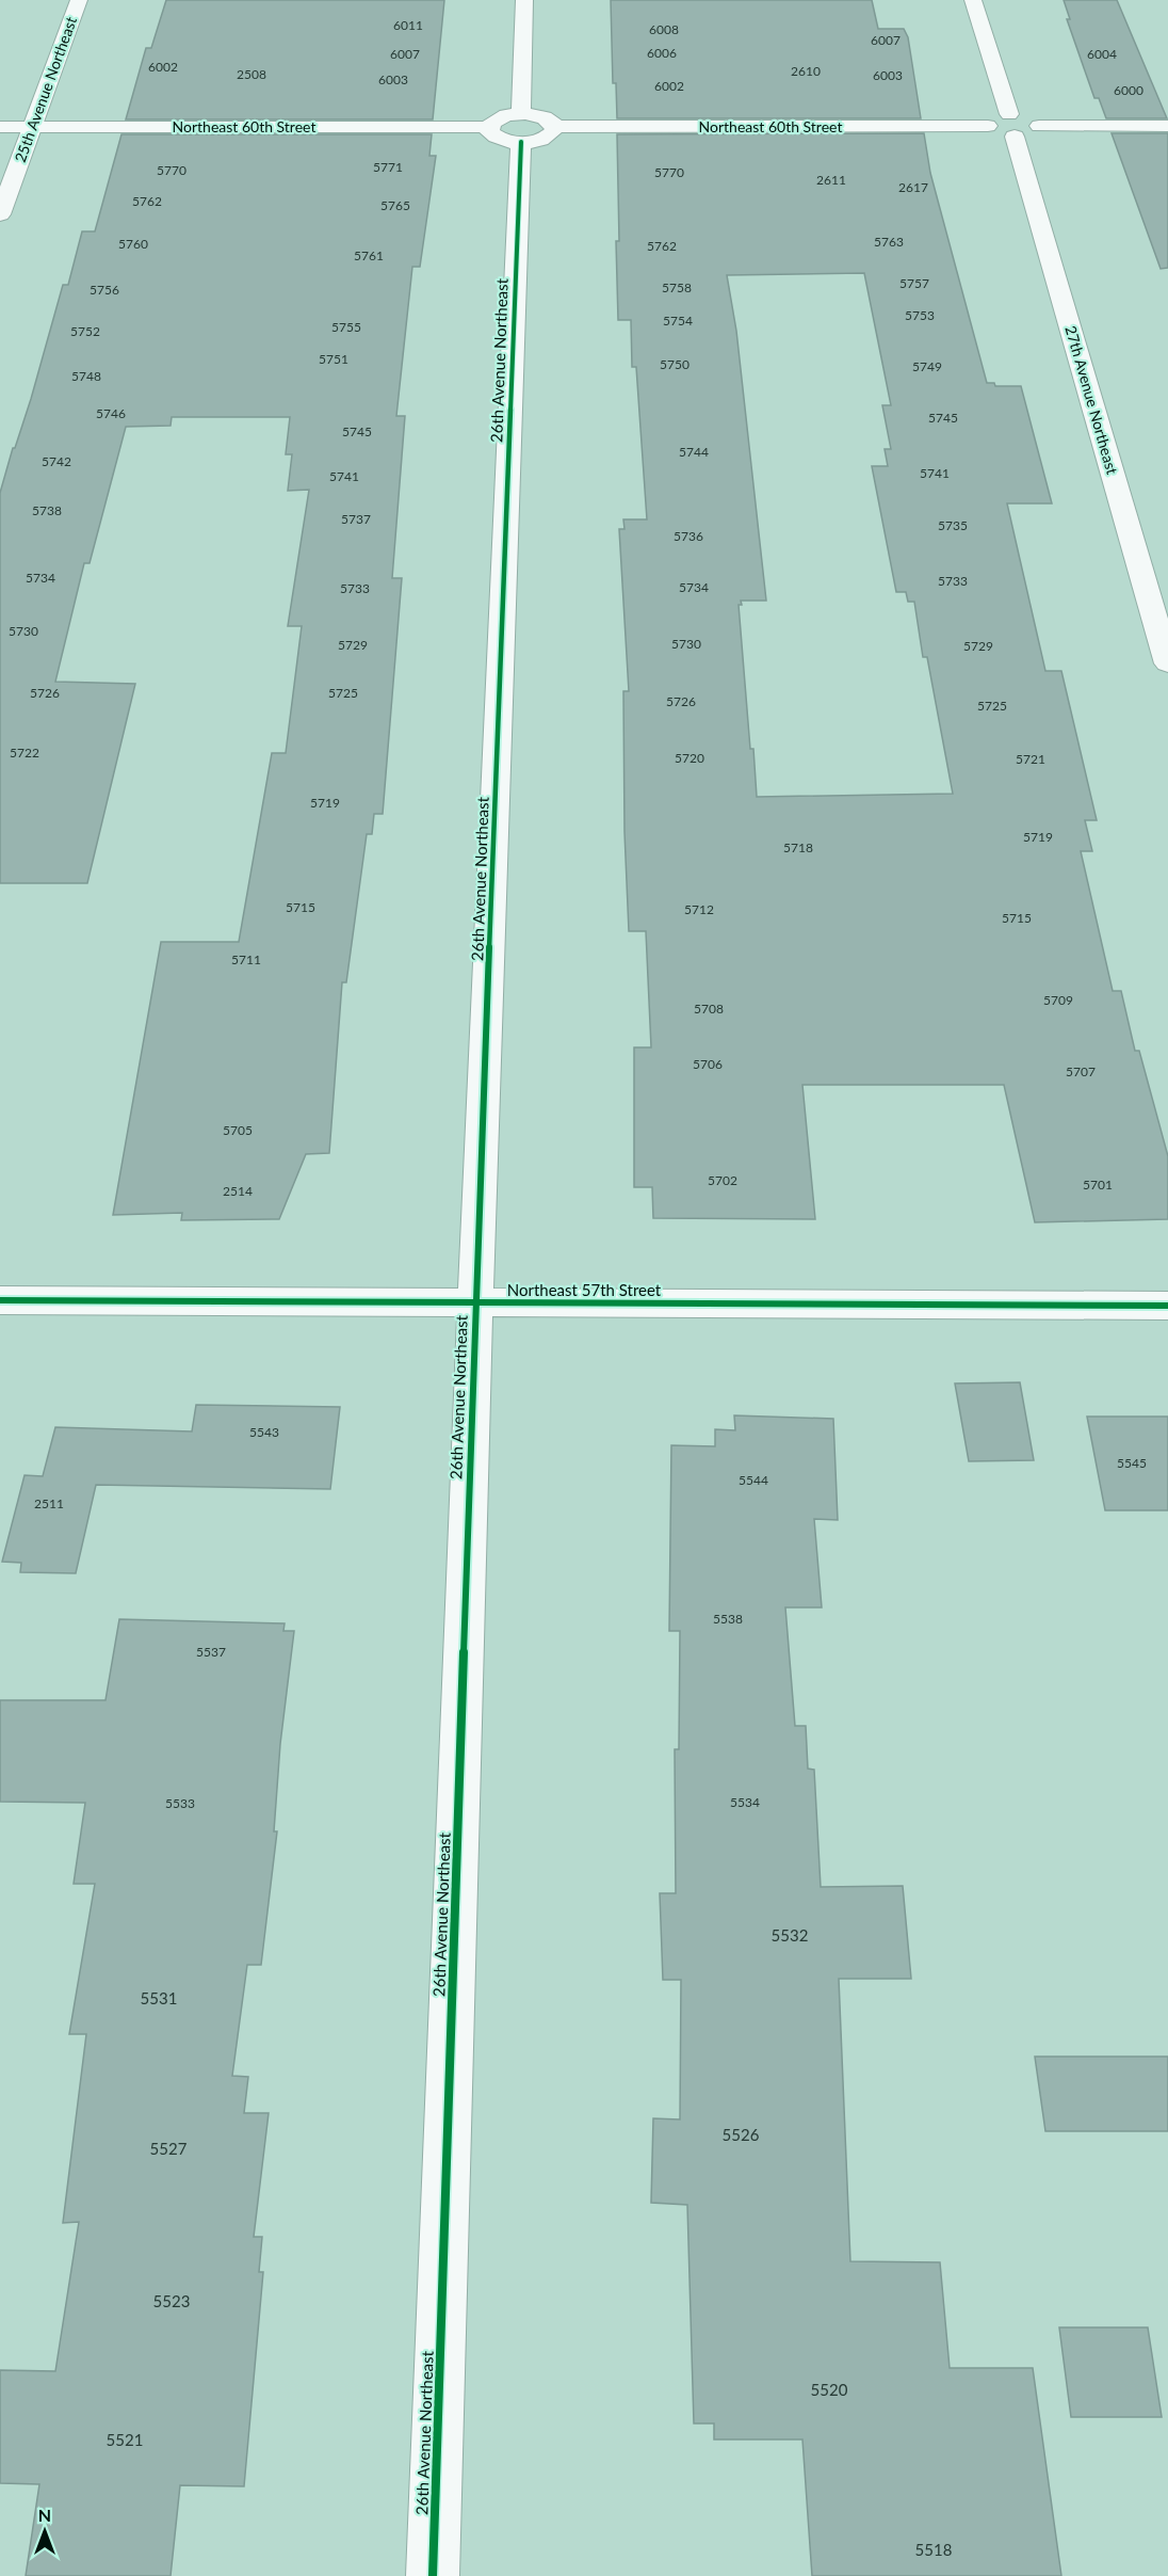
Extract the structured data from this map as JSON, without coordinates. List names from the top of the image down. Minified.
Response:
{"streets":{"street":["25th Avenue Northeast","Northeast 60th Street","26th Avenue Northeast","27th Avenue Northeast","Northeast 57th Street"]},"crossings":[["25th Avenue Northeast","Northeast 60th Street"],["26th Avenue Northeast","Northeast 57th Street"]],"house_numbers":["6011","6008","6007","6006","6007","6004","6002","2610","2508","6003","6003","6002","6000","5771","5770","5770","2611","2617","5762","5765","5763","5760","5762","5761","5757","5758","5756","5753","5754","5755","5752","5751","5750","5749","5748","5746","5745","5745","5744","5742","5741","5741","5738","5737","5735","5736","5734","5733","5734","5733","5730","5730","5729","5729","5726","5725","5726","5725","5722","5720","5721","5719","5719","5718","5715","5712","5715","5711","5709","5708","5706","5707","5705","5702","5701","2514","5543","5545","5544","2511","5538","5537","5534","5533","5532","5531","5526","5527","5523","5520","5521","5518"],"north":"top"}
